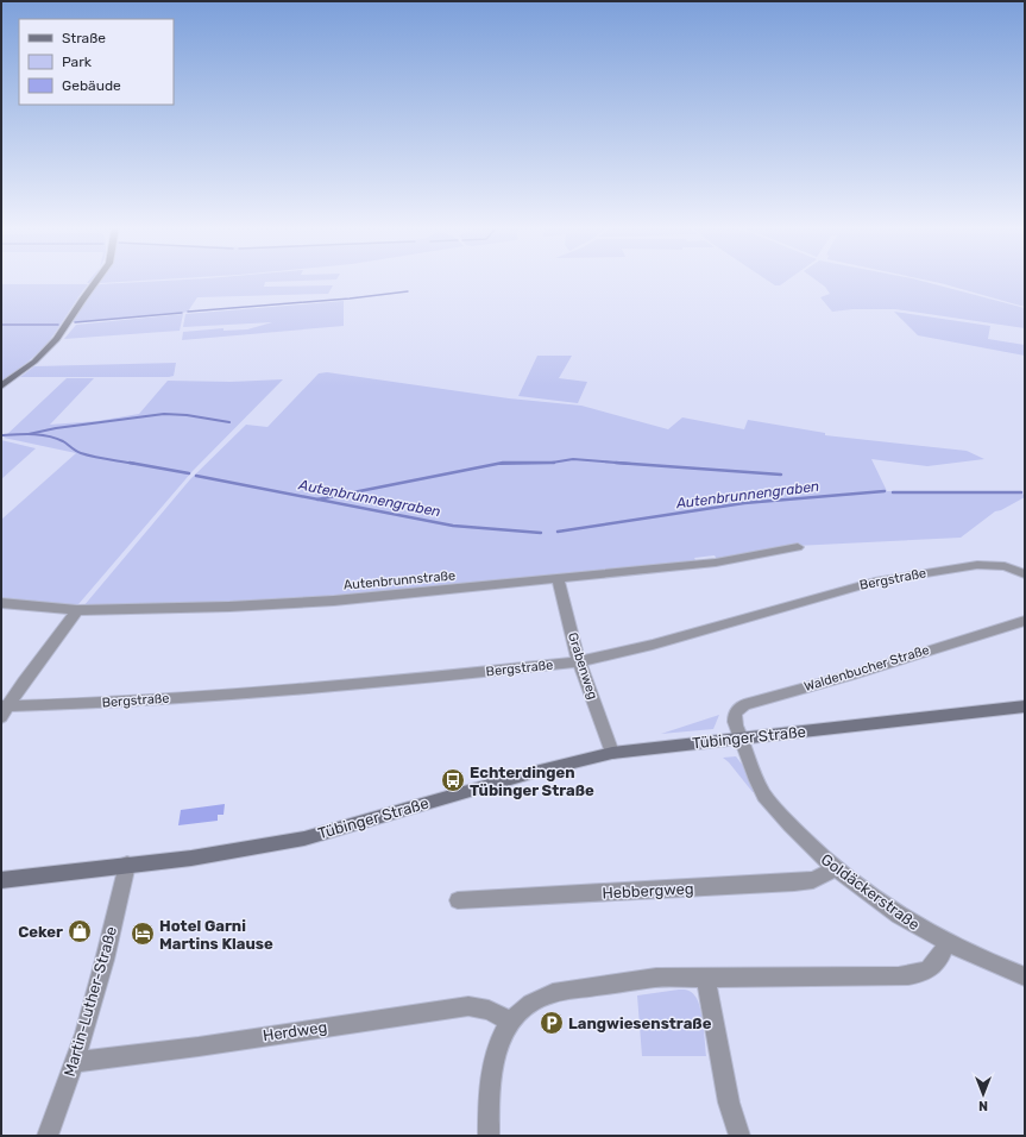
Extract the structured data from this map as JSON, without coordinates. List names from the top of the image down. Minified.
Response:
{"streets":{"main road":["Tübinger Straße"],"street":["Bergstraße","Autenbrunnstraße","Grabenweg","Waldenbucher Straße","Hebbergweg","Goldäckerstraße","Martin-Luther-Straße","Herdweg"]},"crossings":[["Bergstraße","Grabenweg"],["Autenbrunnstraße","Grabenweg"],["Grabenweg","Tübinger Straße"],["Waldenbucher Straße","Tübinger Straße"],["Waldenbucher Straße","Goldäckerstraße"],["Tübinger Straße","Goldäckerstraße"],["Tübinger Straße","Martin-Luther-Straße"],["Hebbergweg","Goldäckerstraße"],["Martin-Luther-Straße","Herdweg"]],"water":["Autenbrunnengraben"],"places":{"bus stop":["Echterdingen Tübinger Straße"],"shop":["Ceker"],"hotel":["Hotel Garni Martins Klause"],"parking":["Langwiesenstraße"]},"legend":["Straße","Park","Gebäude"],"north":"bottom"}
